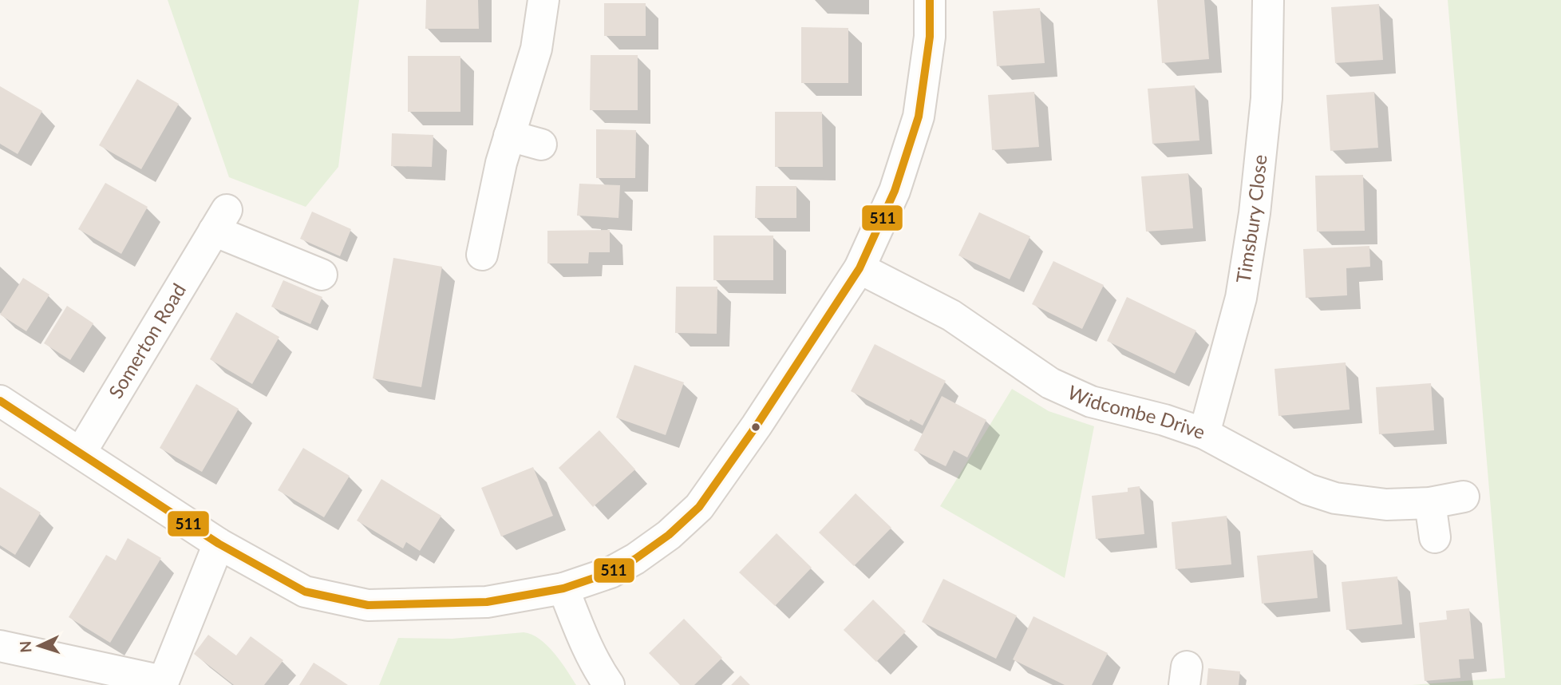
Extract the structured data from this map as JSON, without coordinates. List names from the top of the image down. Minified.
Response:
{"streets":{"street":["Timsbury Close","Somerton Road","Widcombe Drive"]},"crossings":[["Timsbury Close","Widcombe Drive"]],"lines":["transit line 511"],"north":"left"}
